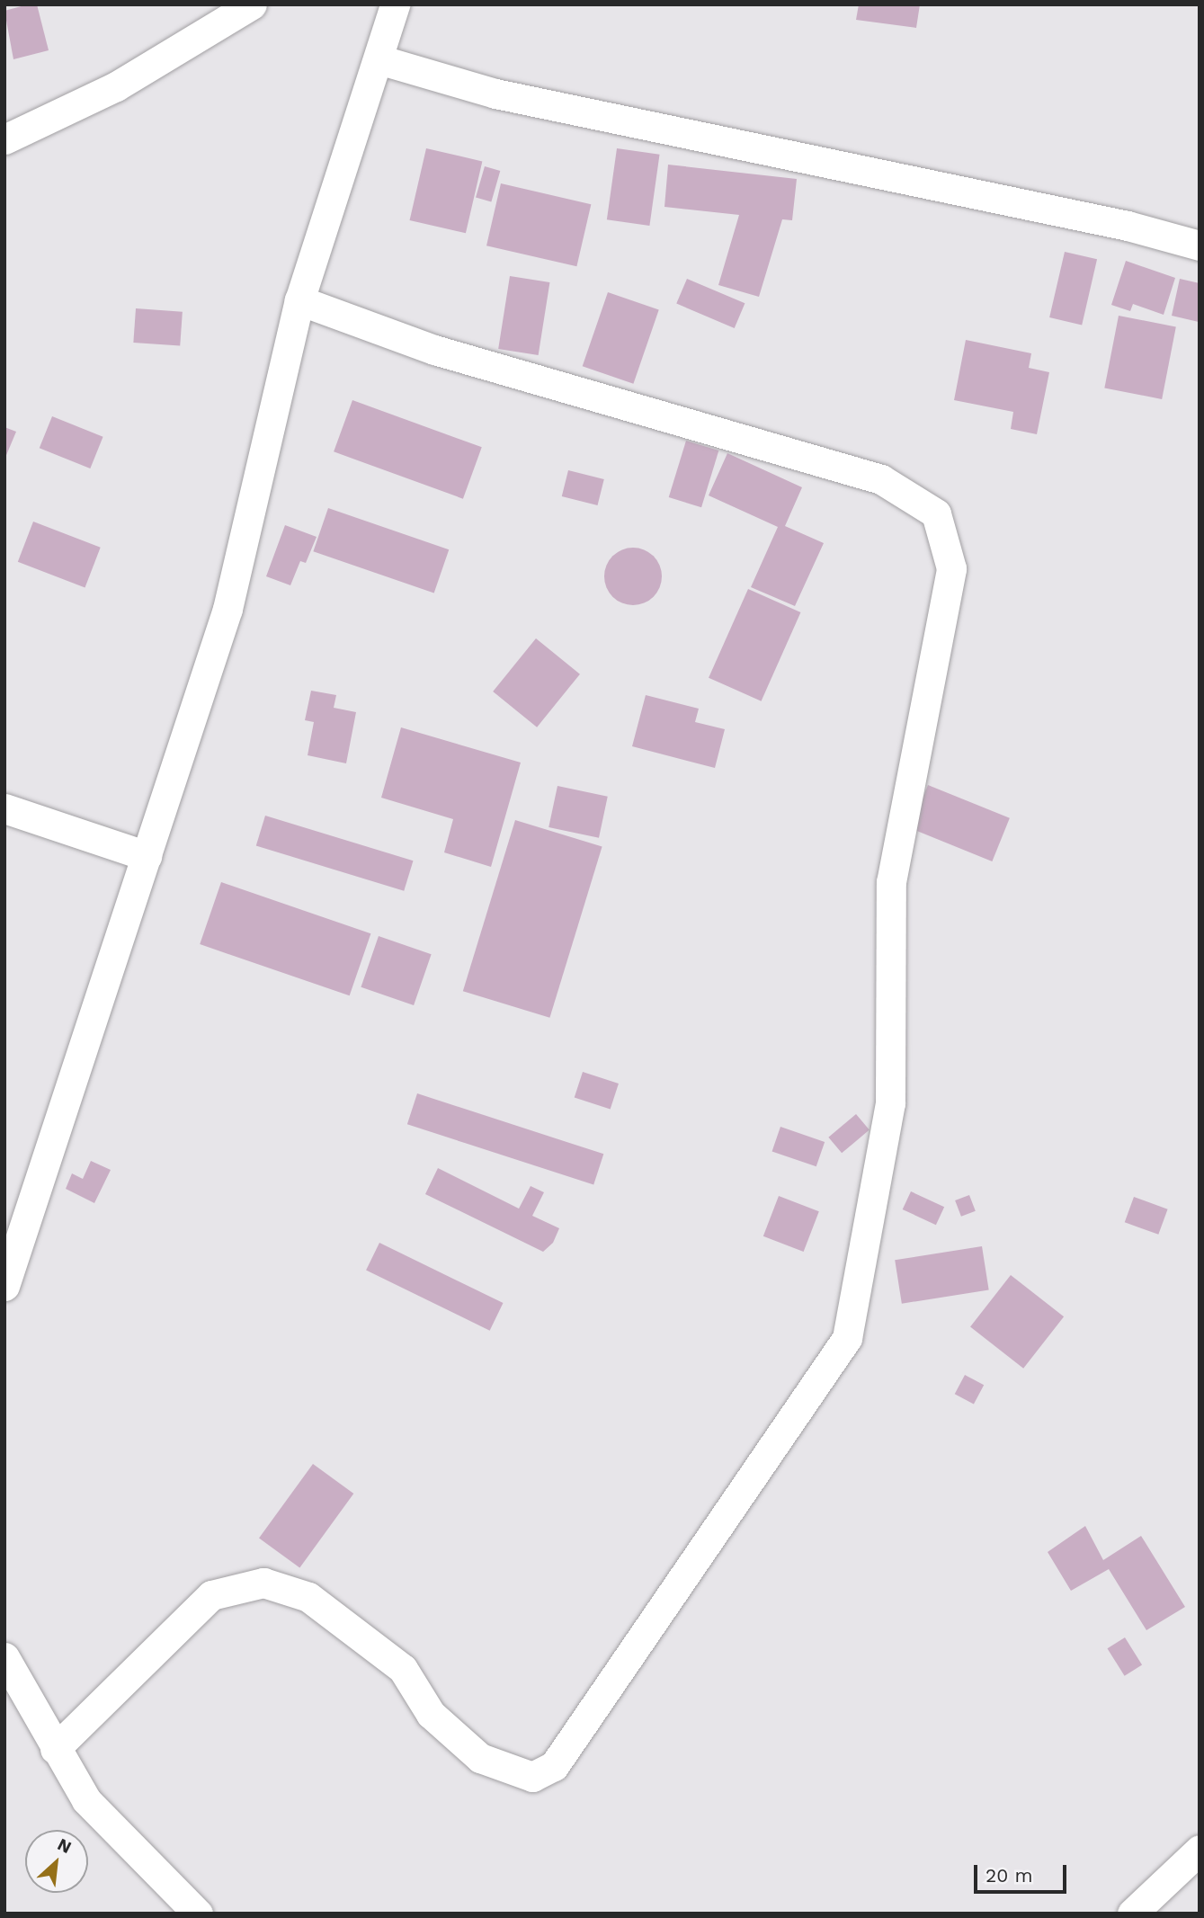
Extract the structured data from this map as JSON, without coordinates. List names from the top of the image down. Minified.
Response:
{"scale_bar":"20 m","north":"top right"}
